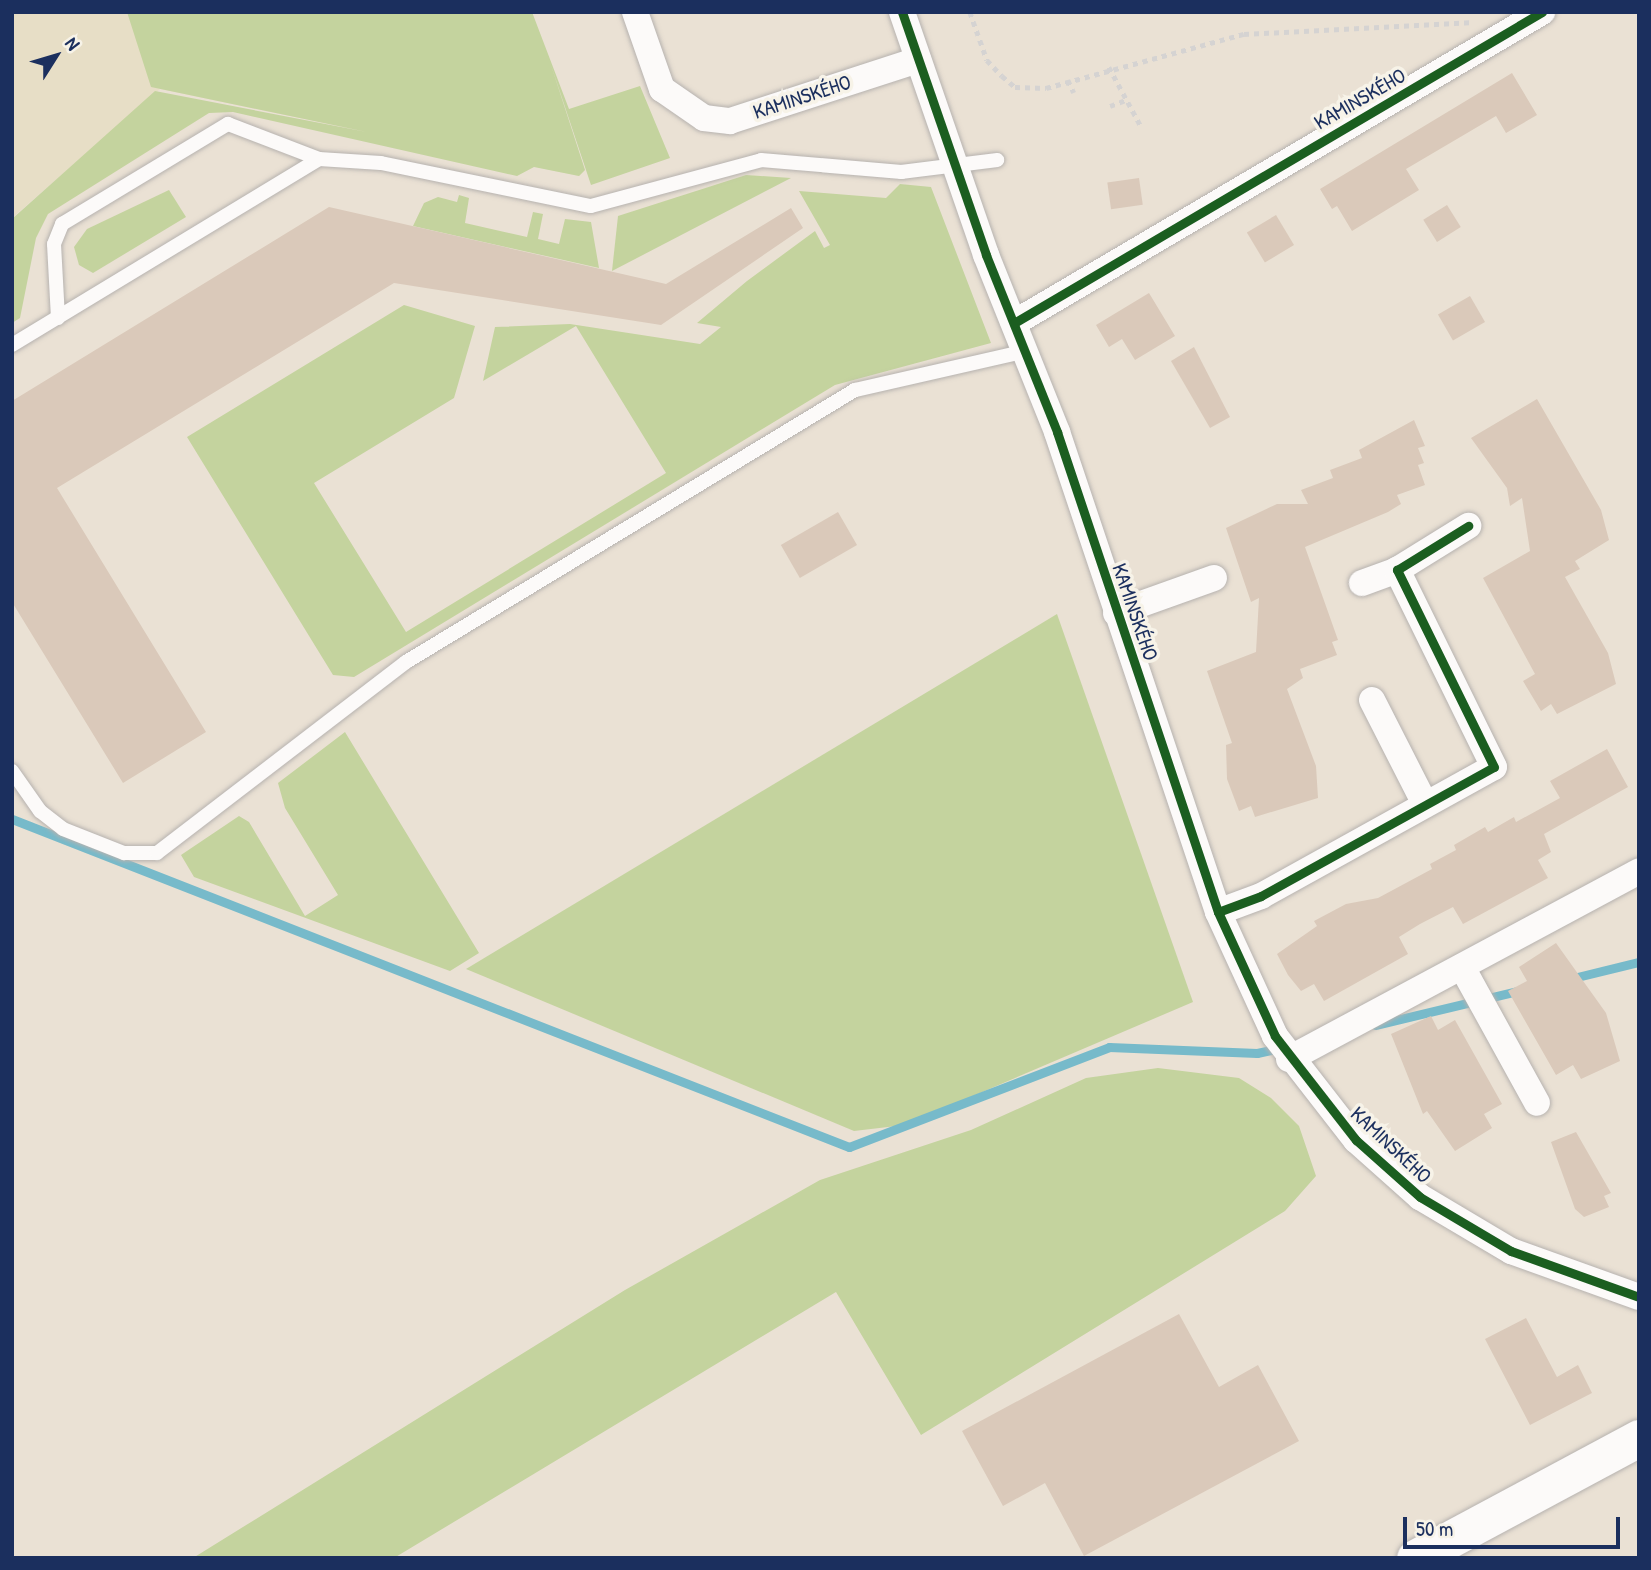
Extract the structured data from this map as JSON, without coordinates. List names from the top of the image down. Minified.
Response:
{"streets":{"street":["KAMINSKÉHO"]},"scale_bar":"50 m","north":"top right"}
